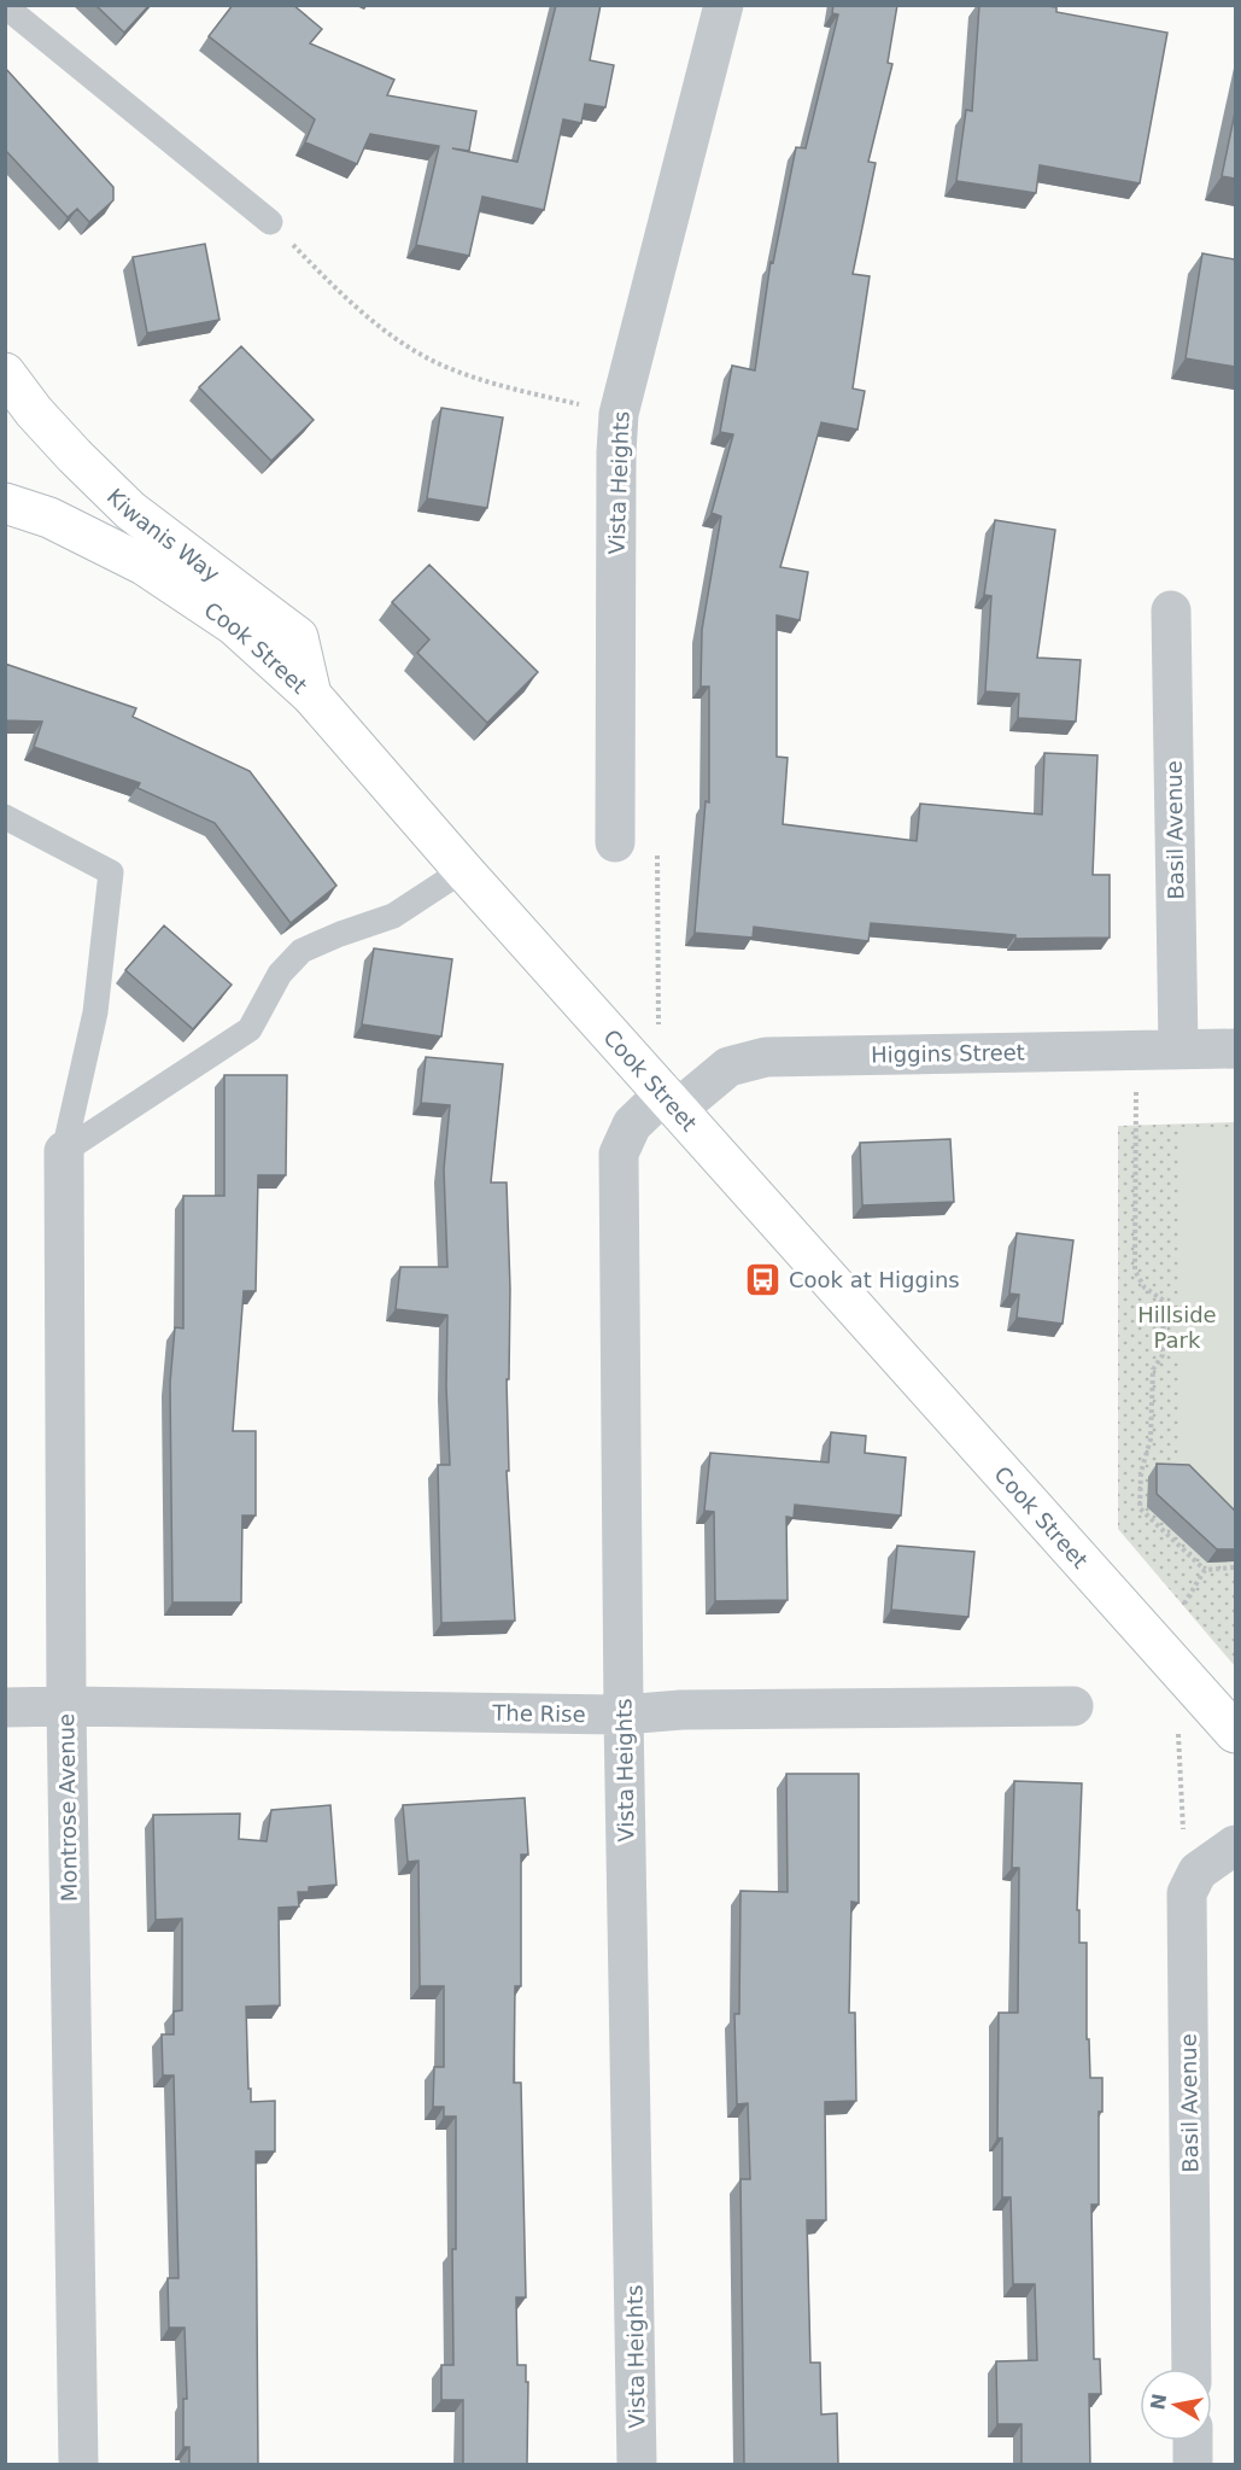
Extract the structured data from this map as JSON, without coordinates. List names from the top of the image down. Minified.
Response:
{"streets":{"main road":["Kiwanis Way","Cook Street"],"street":["Vista Heights","Basil Avenue","Higgins Street","The Rise","Montrose Avenue"]},"crossings":[["Vista Heights","Cook Street"],["Vista Heights","Higgins Street"],["Vista Heights","The Rise"],["Kiwanis Way","Cook Street"],["Cook Street","Higgins Street"],["Basil Avenue","Higgins Street"],["The Rise","Montrose Avenue"]],"parks":["Hillside Park"],"places":{"bus stop":["Cook at Higgins"]},"north":"left"}
